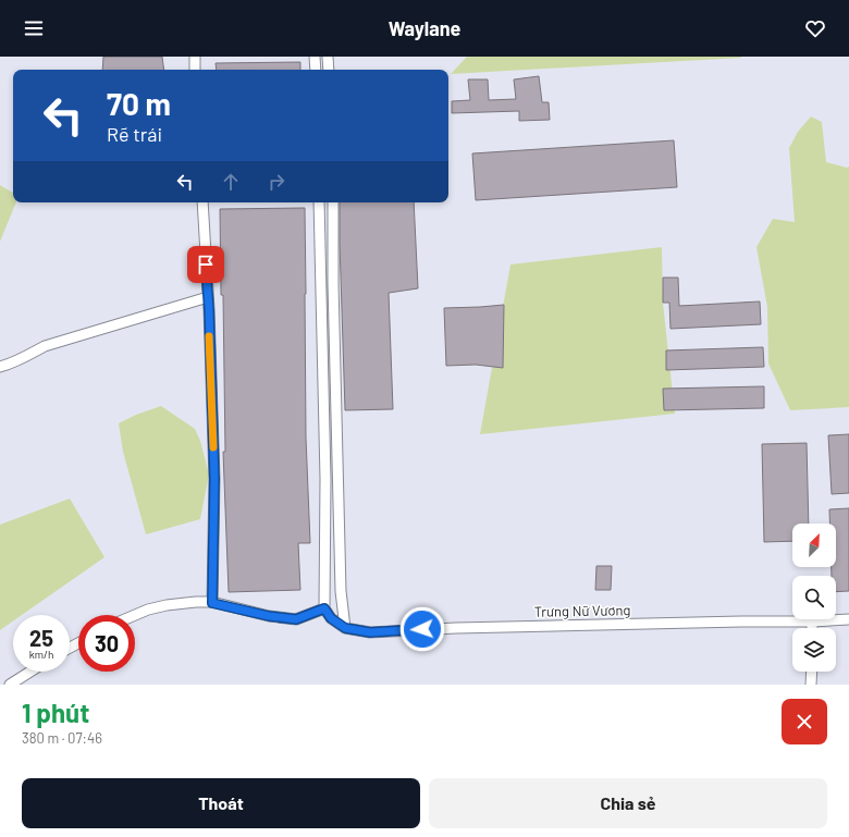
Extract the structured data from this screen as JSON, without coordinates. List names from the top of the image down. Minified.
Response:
{"streets":{"street":["Trưng Nữ Vương"]},"north":"top right","page":{"header":"Waylane","turn":["70 m","Rẽ trái"],"speed":"25 km/h","limit":"30","heading":["1 phút","380 m · 07:46"],"buttons":["Thoát","Chia sẻ"]}}
